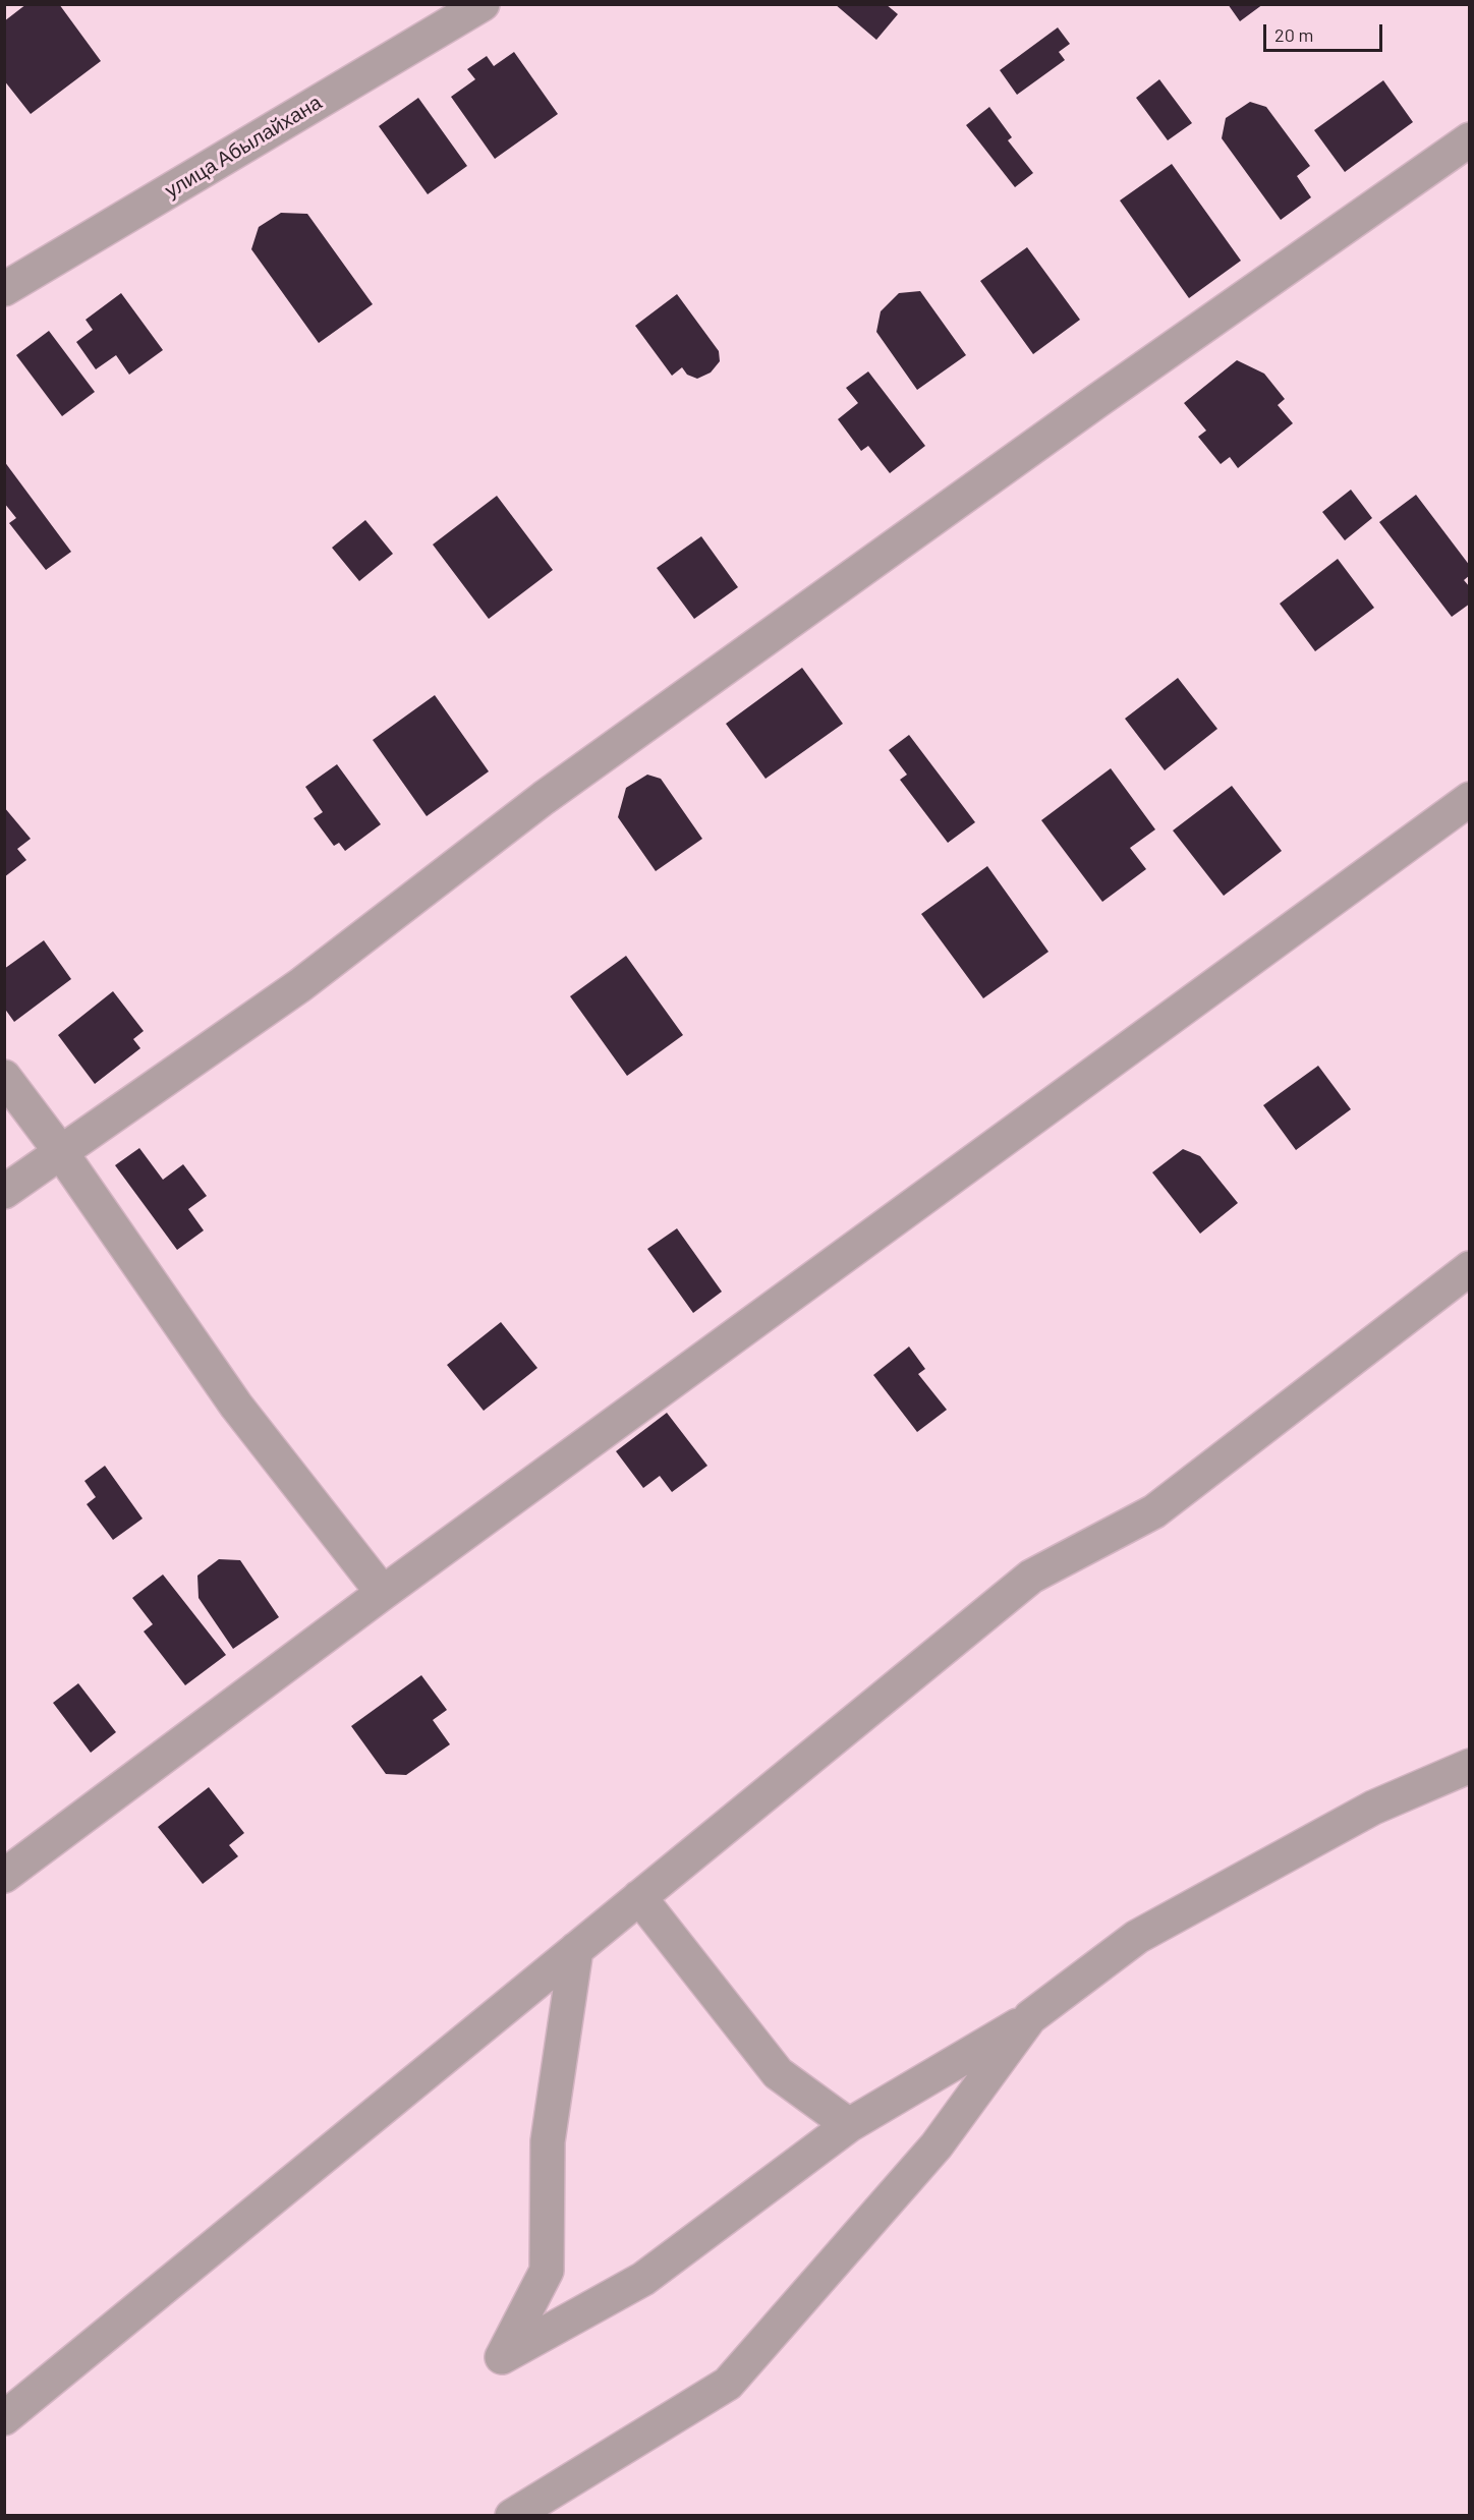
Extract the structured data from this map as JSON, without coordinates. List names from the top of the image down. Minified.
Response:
{"streets":{"street":["улица Абылайхана"]},"scale_bar":"20 m"}
